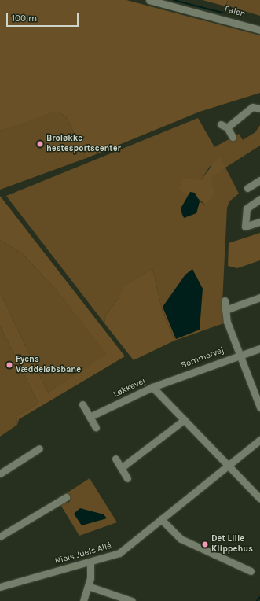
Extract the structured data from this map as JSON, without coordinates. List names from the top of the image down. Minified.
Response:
{"streets":{"street":["Falen","Sommervej","Løkkevej","Niels Juels Allé"]},"crossings":[["Sommervej","Løkkevej"],["Løkkevej","Niels Juels Allé"]],"places":["Broløkke hestesportscenter","Fyens Væddeløbsbane","Det Lille Klippehus"],"scale_bar":"100 m"}
